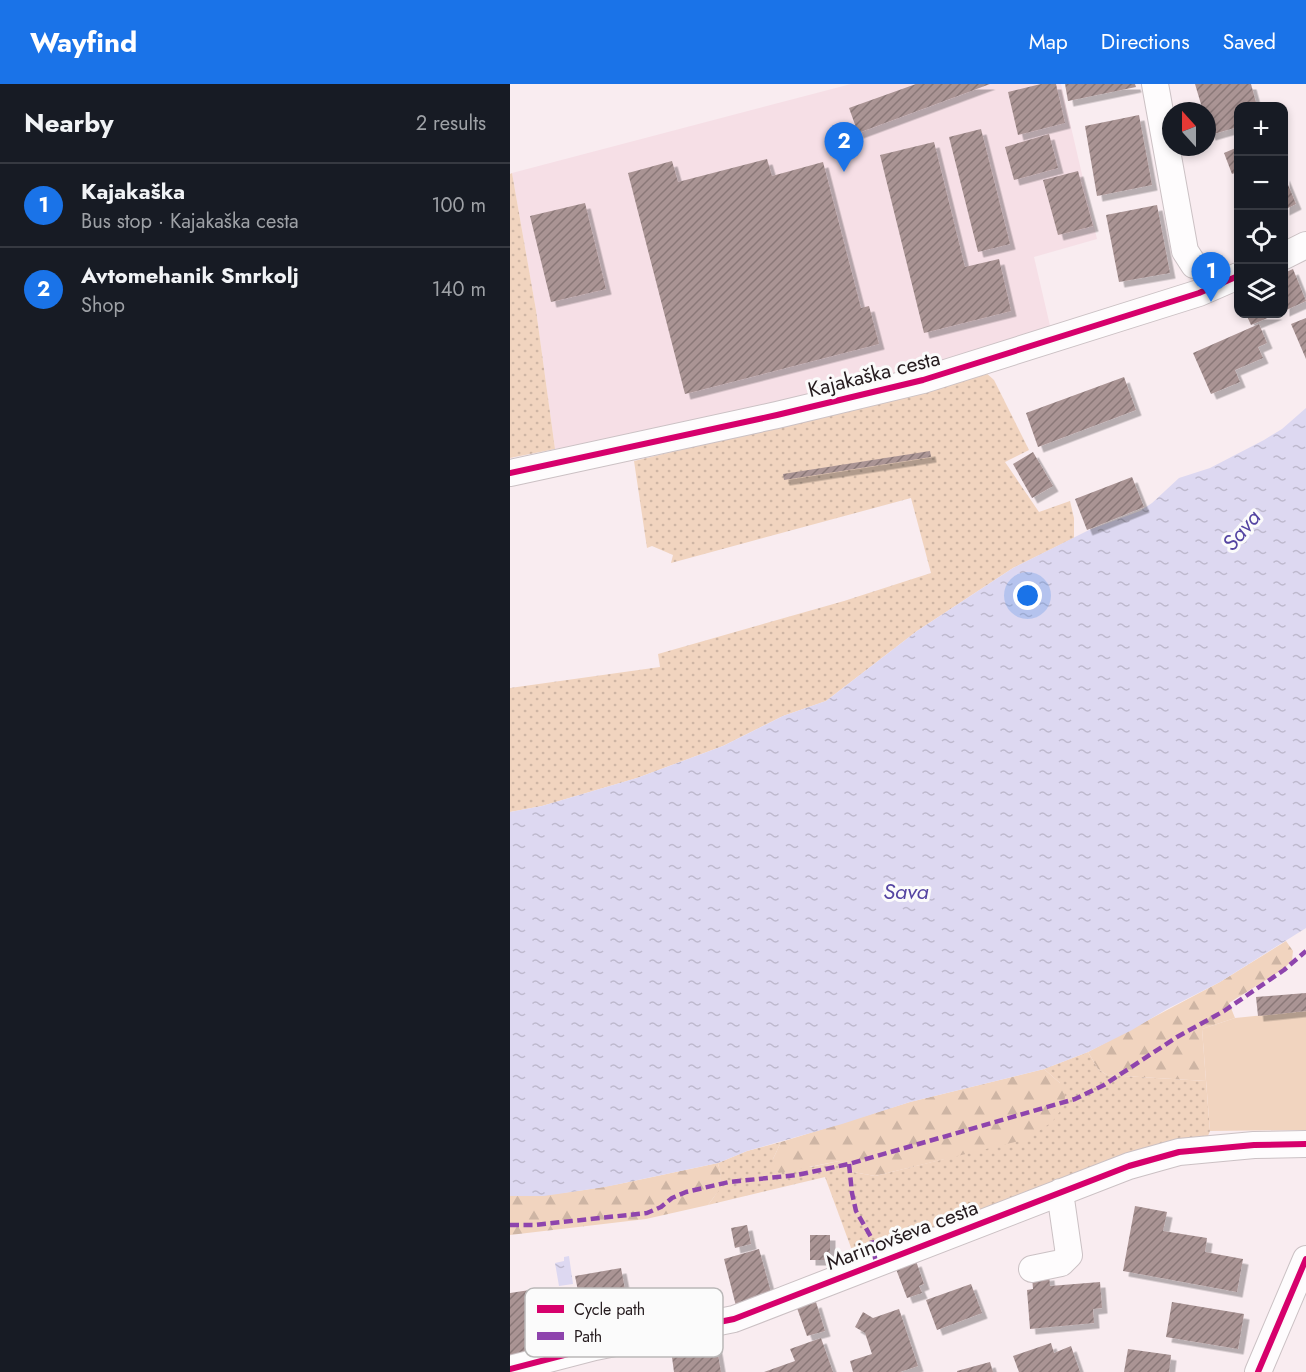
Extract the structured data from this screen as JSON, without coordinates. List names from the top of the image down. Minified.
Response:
{"streets":{"street":["Kajakaška cesta","Marinovševa cesta"]},"water":["Sava"],"legend":["Cycle path","Path"],"north":"top","page":{"header":"Wayfind","nav":["Map","Directions","Saved"],"heading":["Nearby","2 results"],"map_buttons":["+","−"],"pins":["2","1"],"list":[{"mark":"1","name":"Kajakaška","note":"Bus stop · Kajakaška cesta","value":"100 m"},{"mark":"2","name":"Avtomehanik Smrkolj","note":"Shop","value":"140 m"}]}}
